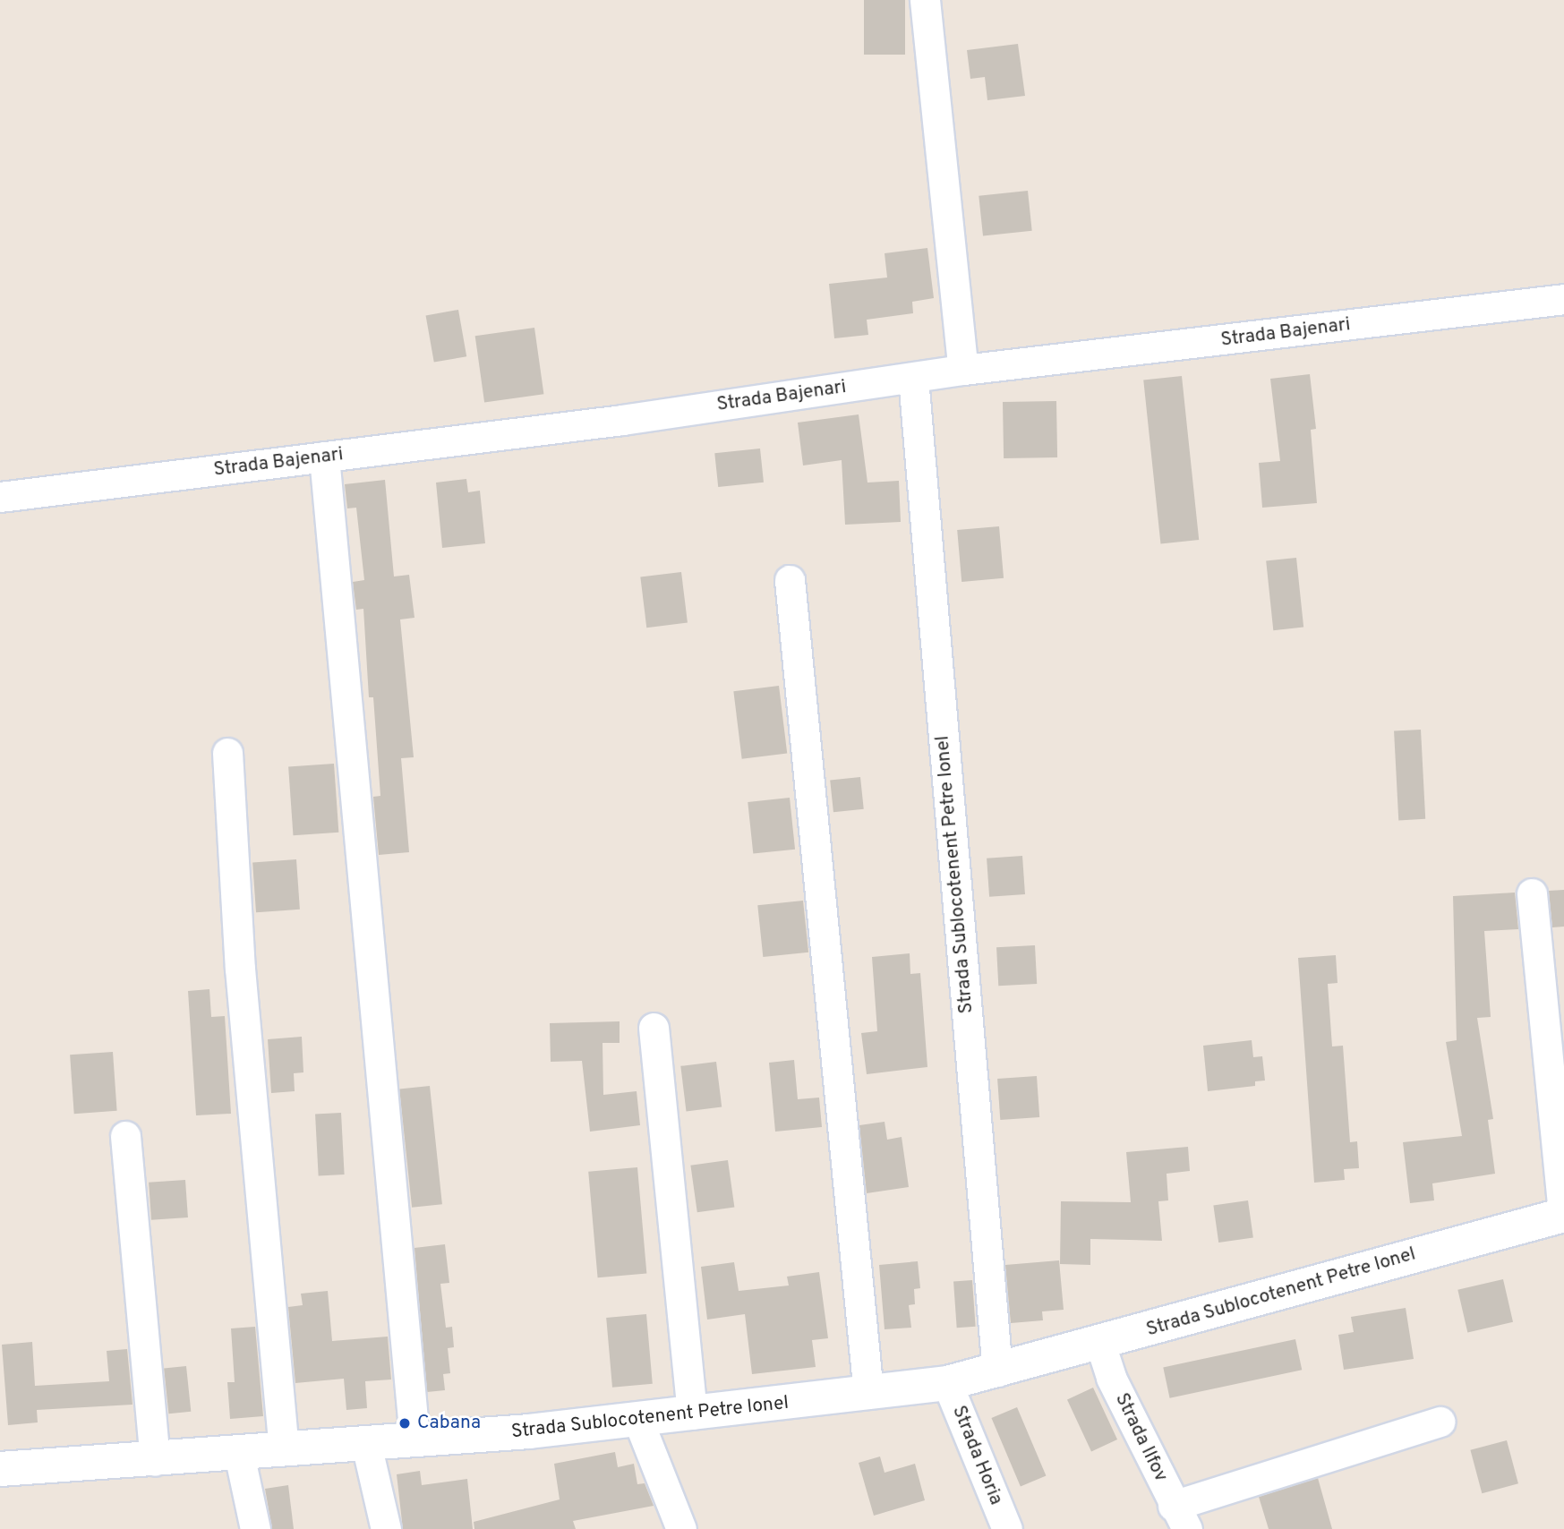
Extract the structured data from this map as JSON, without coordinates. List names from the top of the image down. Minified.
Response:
{"streets":{"main road":["Strada Sublocotenent Petre Ionel"],"street":["Strada Bajenari","Strada Ilfov","Strada Horia"]},"crossings":[["Strada Bajenari","Strada Sublocotenent Petre Ionel"],["Strada Sublocotenent Petre Ionel","Strada Ilfov"],["Strada Sublocotenent Petre Ionel","Strada Horia"]],"places":["Cabana"]}
